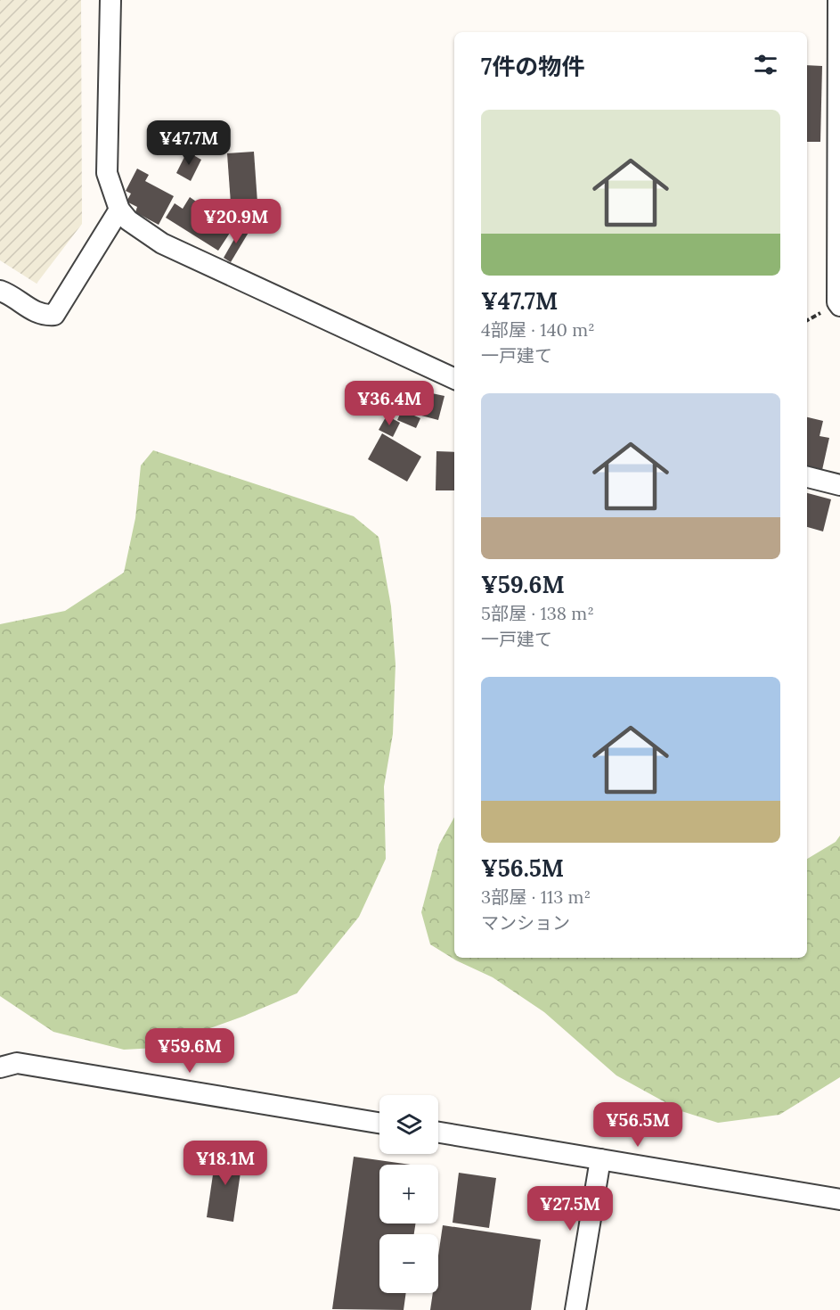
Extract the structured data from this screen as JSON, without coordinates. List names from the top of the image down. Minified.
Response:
{"page":{"heading":"7件の物件","list":[{"name":"¥47.7M","note":"4部屋 · 140 m² · 一戸建て"},{"name":"¥59.6M","note":"5部屋 · 138 m² · 一戸建て"},{"name":"¥56.5M","note":"3部屋 · 113 m² · マンション"}],"price":["¥47.7M","¥20.9M","¥36.4M","¥59.6M","¥56.5M","¥18.1M","¥27.5M"],"map_buttons":["+","−"]}}
